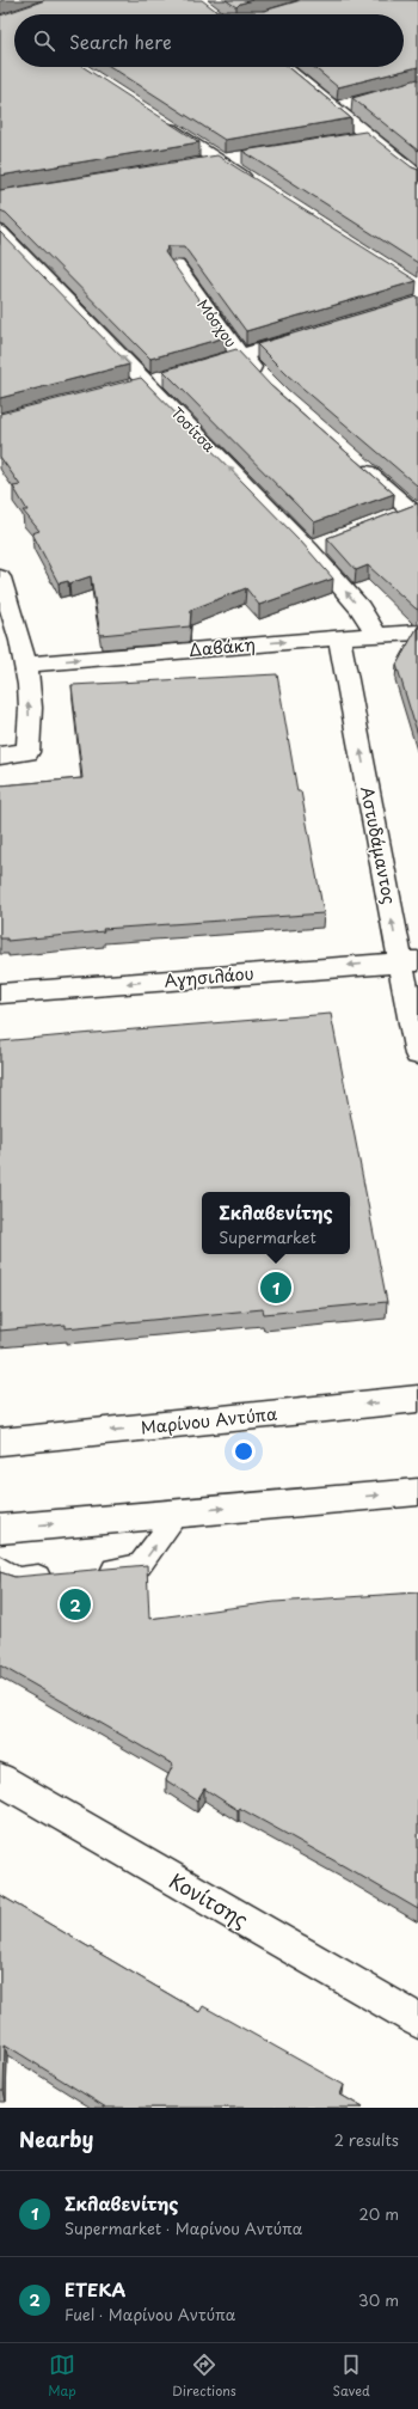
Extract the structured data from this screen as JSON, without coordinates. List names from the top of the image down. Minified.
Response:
{"streets":{"street":["Μόσχου","Τοσίτσα","Δαβάκη","Αστυδάμαντος","Αγησιλάου","Μαρίνου Αντύπα","Κονίτσης"]},"crossings":[["Τοσίτσα","Δαβάκη"],["Δαβάκη","Αστυδάμαντος"],["Αστυδάμαντος","Αγησιλάου"]],"one_way":["Δαβάκη","Αστυδάμαντος","Αγησιλάου"],"page":{"search":"Search here","popup":["Σκλαβενίτης","Supermarket"],"pins":["1","2"],"heading":["Nearby","2 results"],"list":[{"mark":"1","name":"Σκλαβενίτης","note":"Supermarket · Μαρίνου Αντύπα","value":"20 m"},{"mark":"2","name":"ΕΤΕΚΑ","note":"Fuel · Μαρίνου Αντύπα","value":"30 m"}],"nav":["Map","Directions","Saved"]}}
